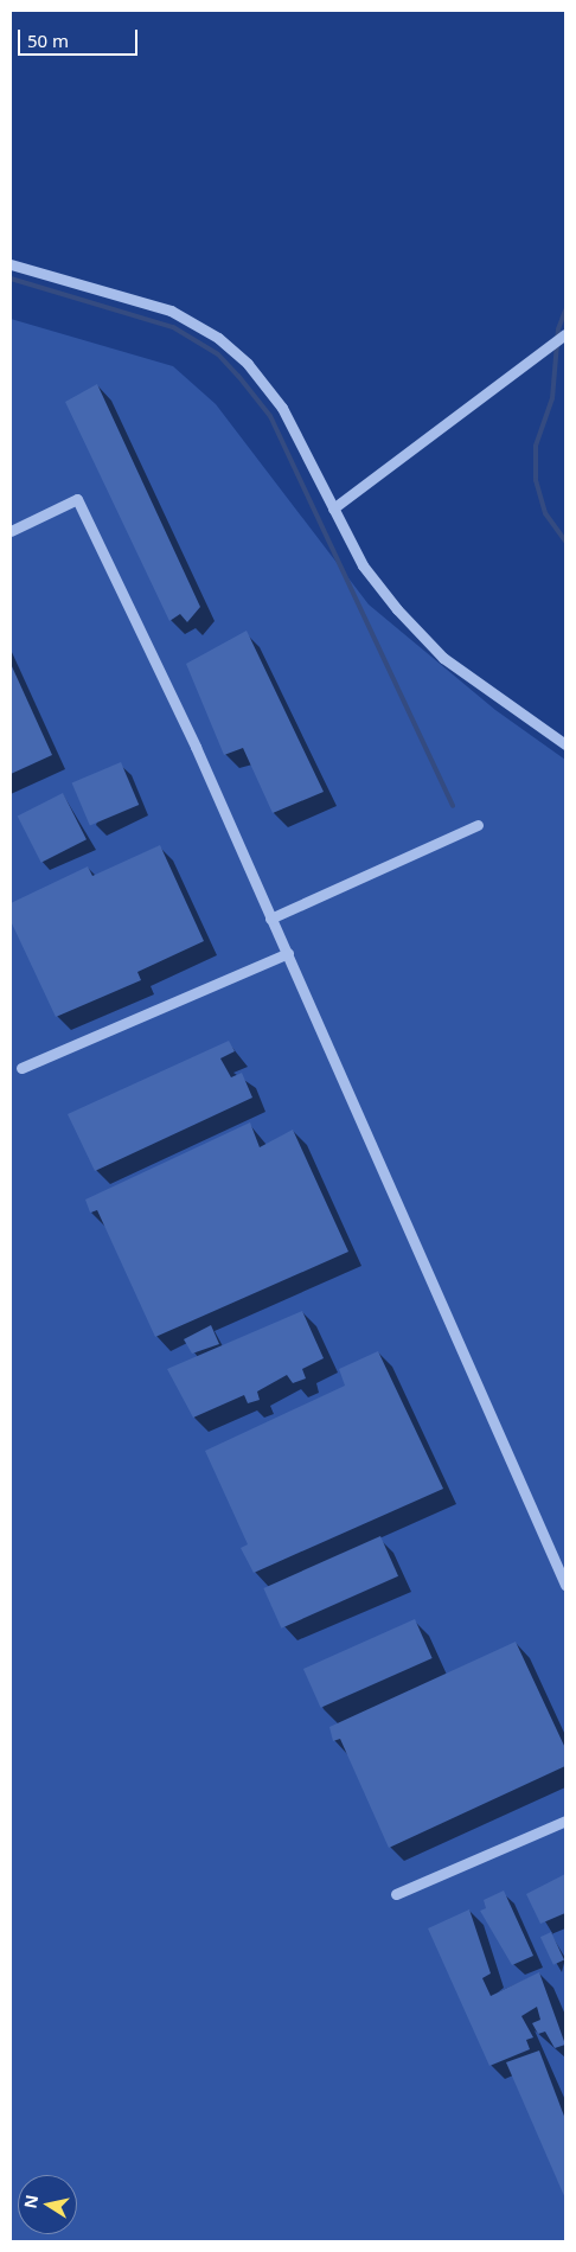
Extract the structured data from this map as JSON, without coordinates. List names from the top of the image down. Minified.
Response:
{"scale_bar":"50 m","north":"left"}
